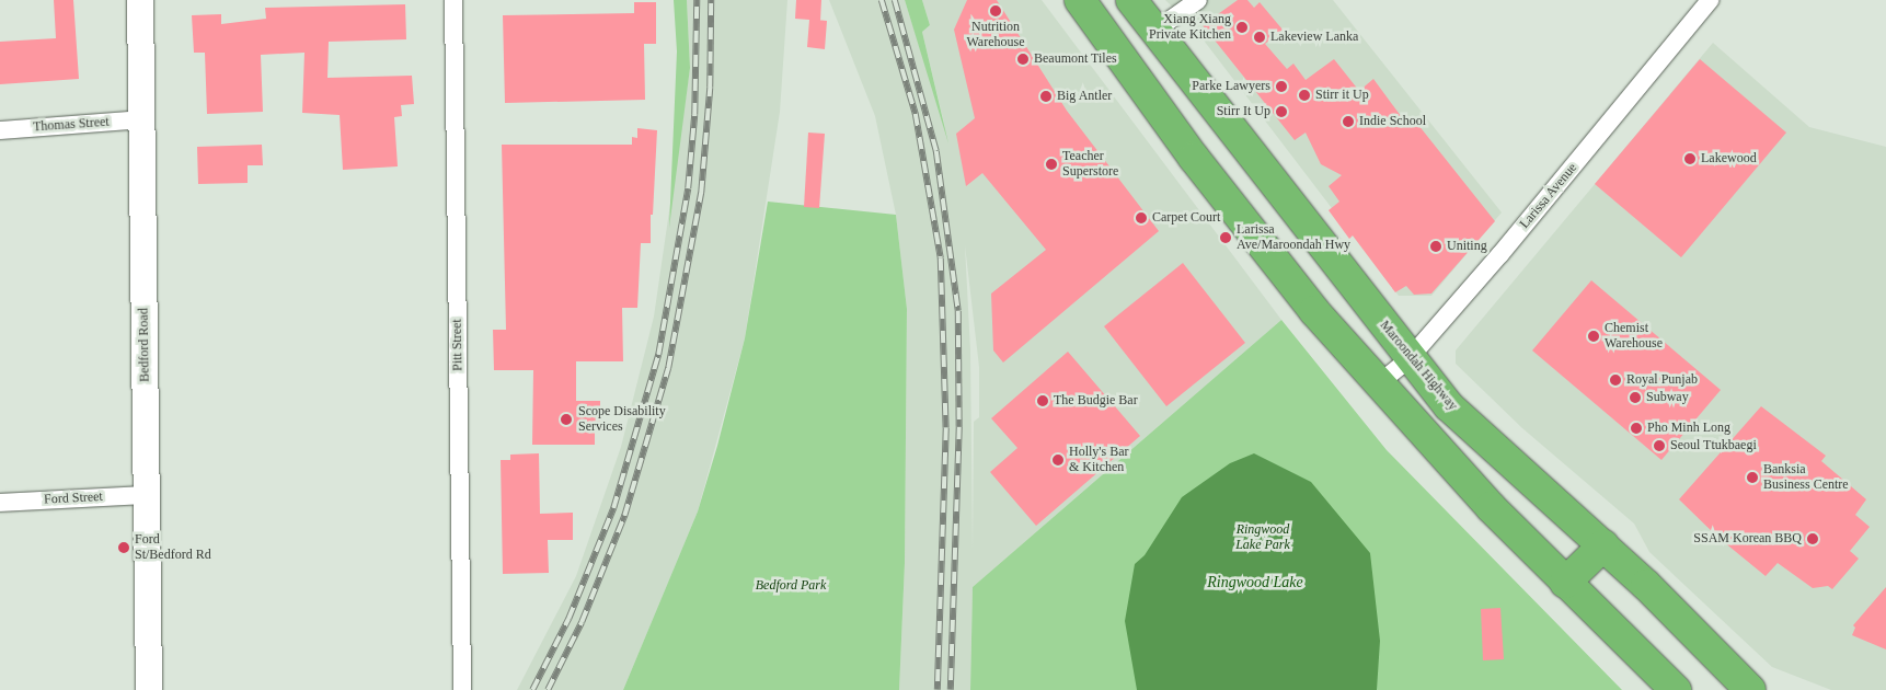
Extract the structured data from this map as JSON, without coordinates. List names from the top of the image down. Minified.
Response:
{"streets":{"highway":["Maroondah Highway"],"main road":["Bedford Road"],"street":["Thomas Street","Larissa Avenue","Pitt Street","Ford Street"]},"crossings":[["Thomas Street","Bedford Road"],["Larissa Avenue","Maroondah Highway"],["Bedford Road","Ford Street"]],"water":["Ringwood Lake"],"parks":["Ringwood Lake Park","Bedford Park"],"places":["Nutrition Warehouse","Xiang Xiang Private Kitchen","Lakeview Lanka","Beaumont Tiles","Parke Lawyers","Stirr it Up","Big Antler","Stirr It Up","Indie School","Lakewood","Teacher Superstore","Carpet Court","Larissa Ave/Maroondah Hwy","Uniting","Chemist Warehouse","Royal Punjab","Subway","The Budgie Bar","Scope Disability Services","Pho Minh Long","Seoul Ttukbaegi","Holly's Bar & Kitchen","Banksia Business Centre","SSAM Korean BBQ","Ford St/Bedford Rd"]}
